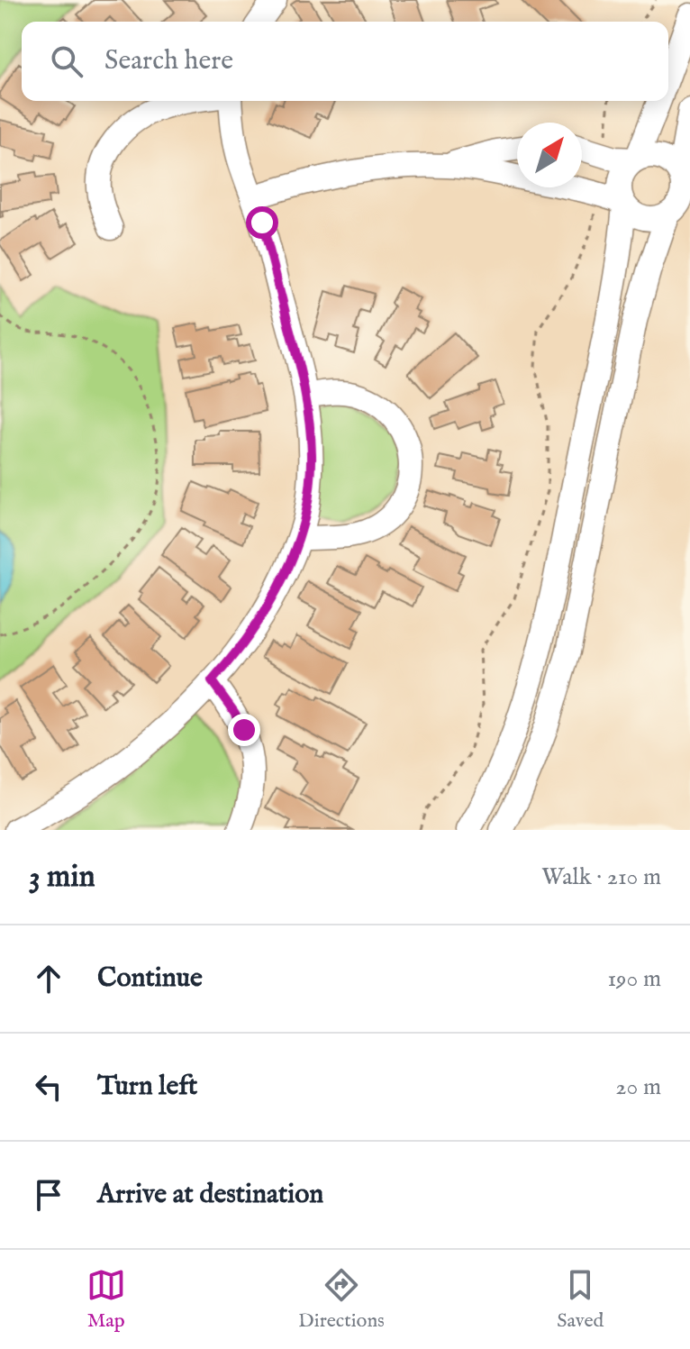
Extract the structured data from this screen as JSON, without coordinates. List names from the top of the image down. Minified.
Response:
{"north":"top right","page":{"search":"Search here","heading":["3 min","Walk · 210 m"],"list":[["Continue","190 m"],["Turn left","20 m"],"Arrive at destination"],"nav":["Map","Directions","Saved"]}}
